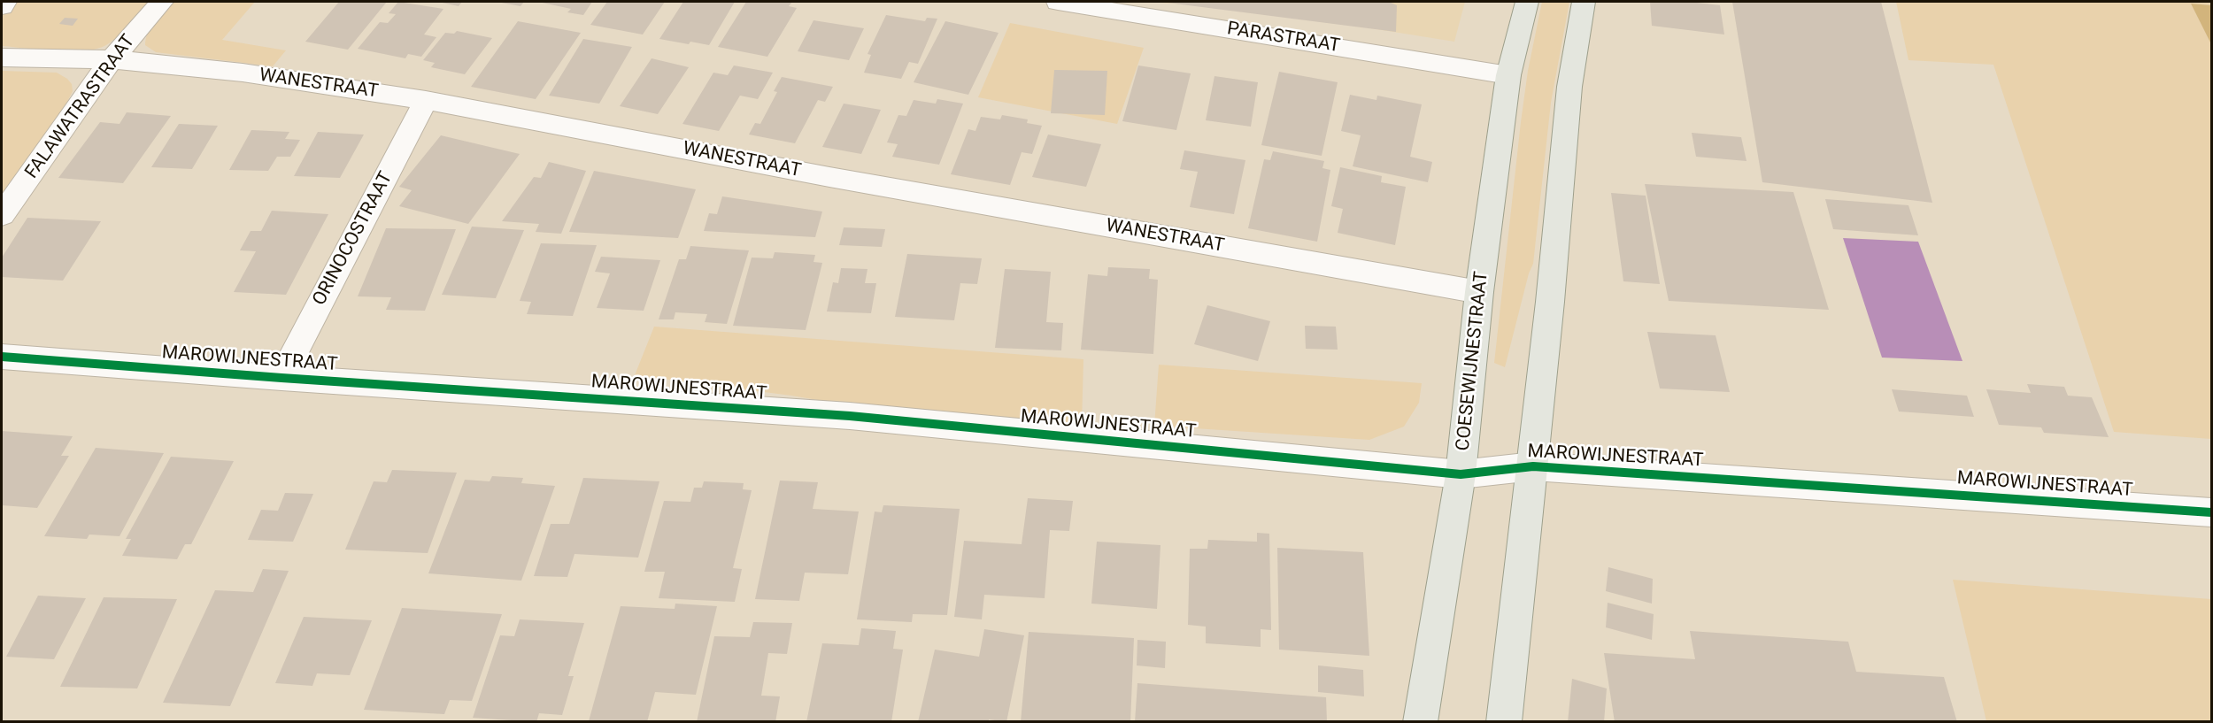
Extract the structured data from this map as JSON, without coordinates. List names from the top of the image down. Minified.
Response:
{"streets":{"main road":["COESEWIJNESTRAAT"],"street":["PARASTRAAT","WANESTRAAT","FALAWATRASTRAAT","ORINOCOSTRAAT","MAROWIJNESTRAAT"]},"crossings":[["PARASTRAAT","COESEWIJNESTRAAT"],["WANESTRAAT","FALAWATRASTRAAT"],["WANESTRAAT","ORINOCOSTRAAT"],["WANESTRAAT","COESEWIJNESTRAAT"],["ORINOCOSTRAAT","MAROWIJNESTRAAT"],["MAROWIJNESTRAAT","COESEWIJNESTRAAT"]]}
